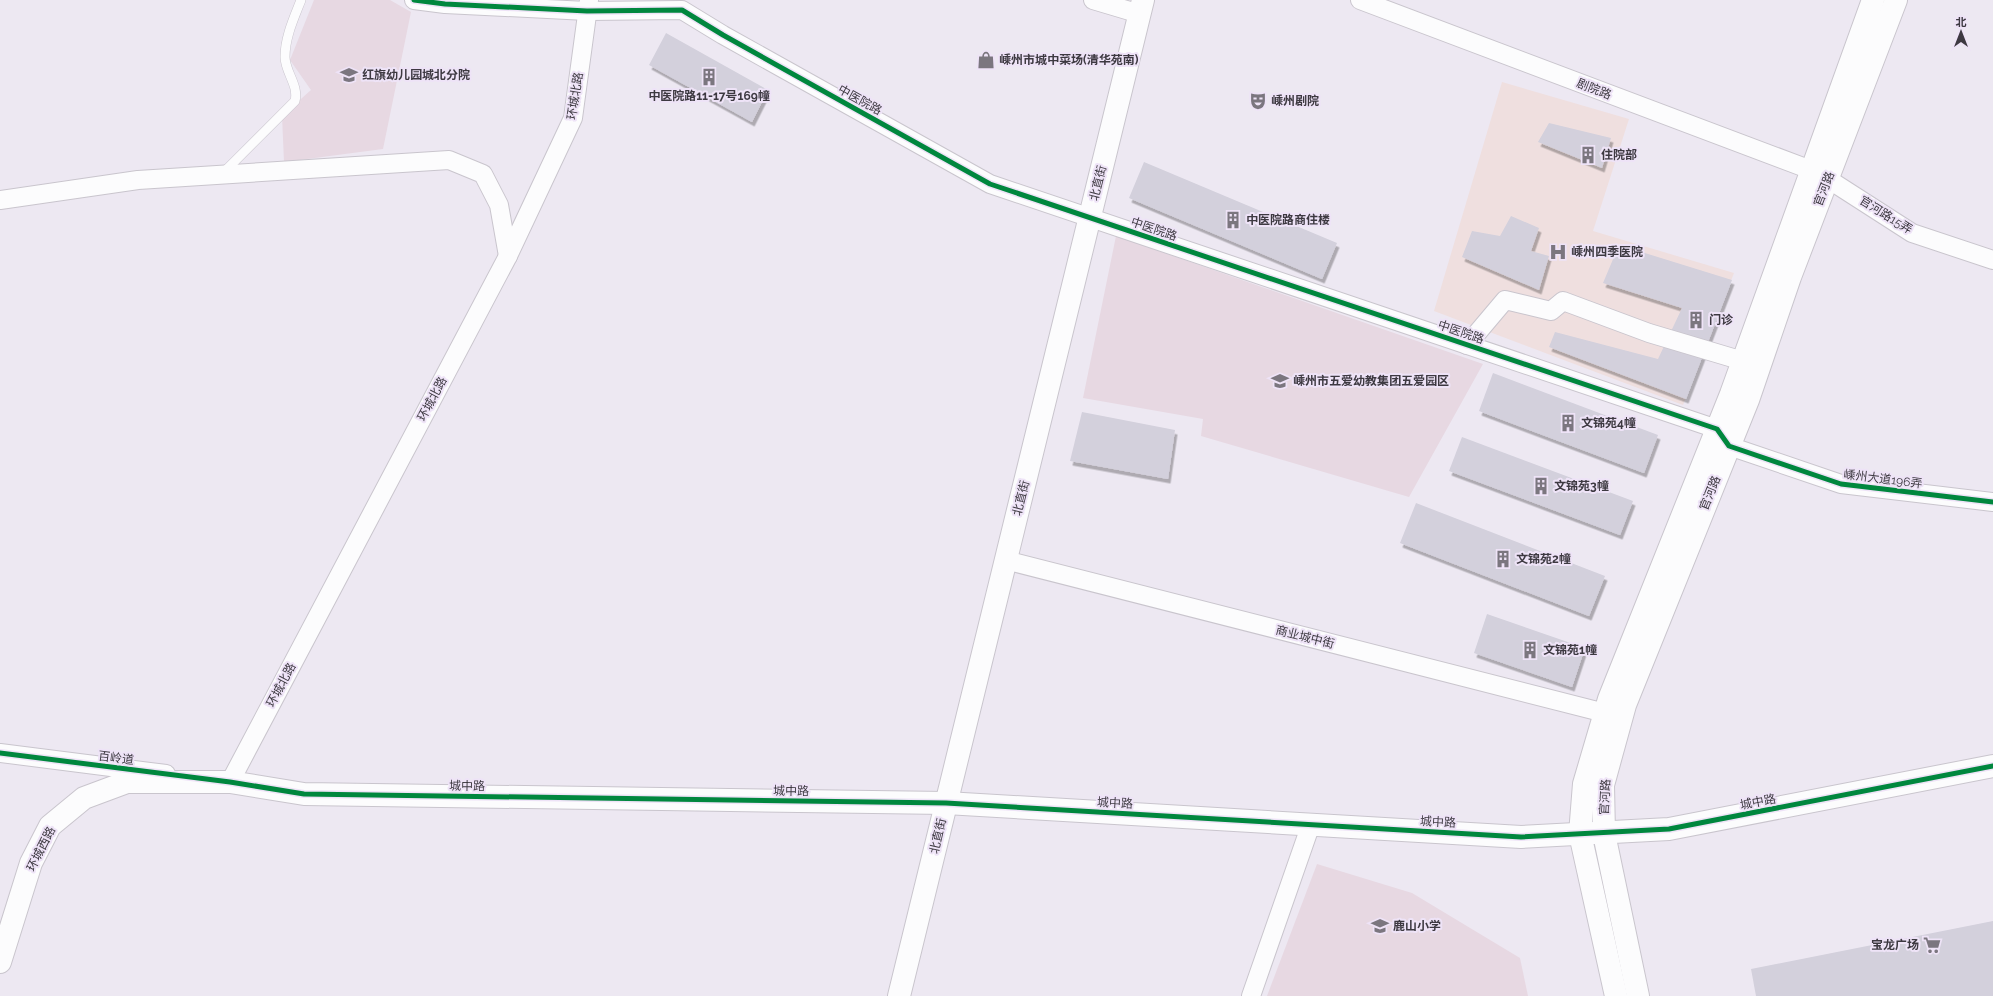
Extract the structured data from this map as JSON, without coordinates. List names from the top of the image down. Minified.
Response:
{"streets":{"main road":["北直街","官河路","城中路","环城西路"],"street":["剧院路","环城北路","中医院路","官河路15弄","嵊州大道196弄","商业城中街","百岭道"]},"crossings":[["剧院路","官河路"],["剧院路","官河路15弄"],["环城北路","中医院路"],["环城北路","百岭道"],["环城北路","城中路"],["环城北路","环城西路"],["中医院路","北直街"],["中医院路","官河路"],["中医院路","嵊州大道196弄"],["北直街","商业城中街"],["北直街","城中路"],["官河路","官河路15弄"],["官河路","嵊州大道196弄"],["官河路","商业城中街"],["官河路","城中路"],["百岭道","城中路"],["百岭道","环城西路"],["城中路","环城西路"]],"places":{"shop":["嵊州市城中菜场(清华苑南)"],"school or university":["红旗幼儿园城北分院","嵊州市五爱幼教集团五爱园区","鹿山小学"],"building":["中医院路11-17号169幢","住院部","中医院路商住楼","门诊","文锦苑4幢","文锦苑3幢","文锦苑2幢","文锦苑1幢"],"theatre":["嵊州剧院"],"hospital":["嵊州四季医院"],"supermarket":["宝龙广场"]},"north":"top"}
